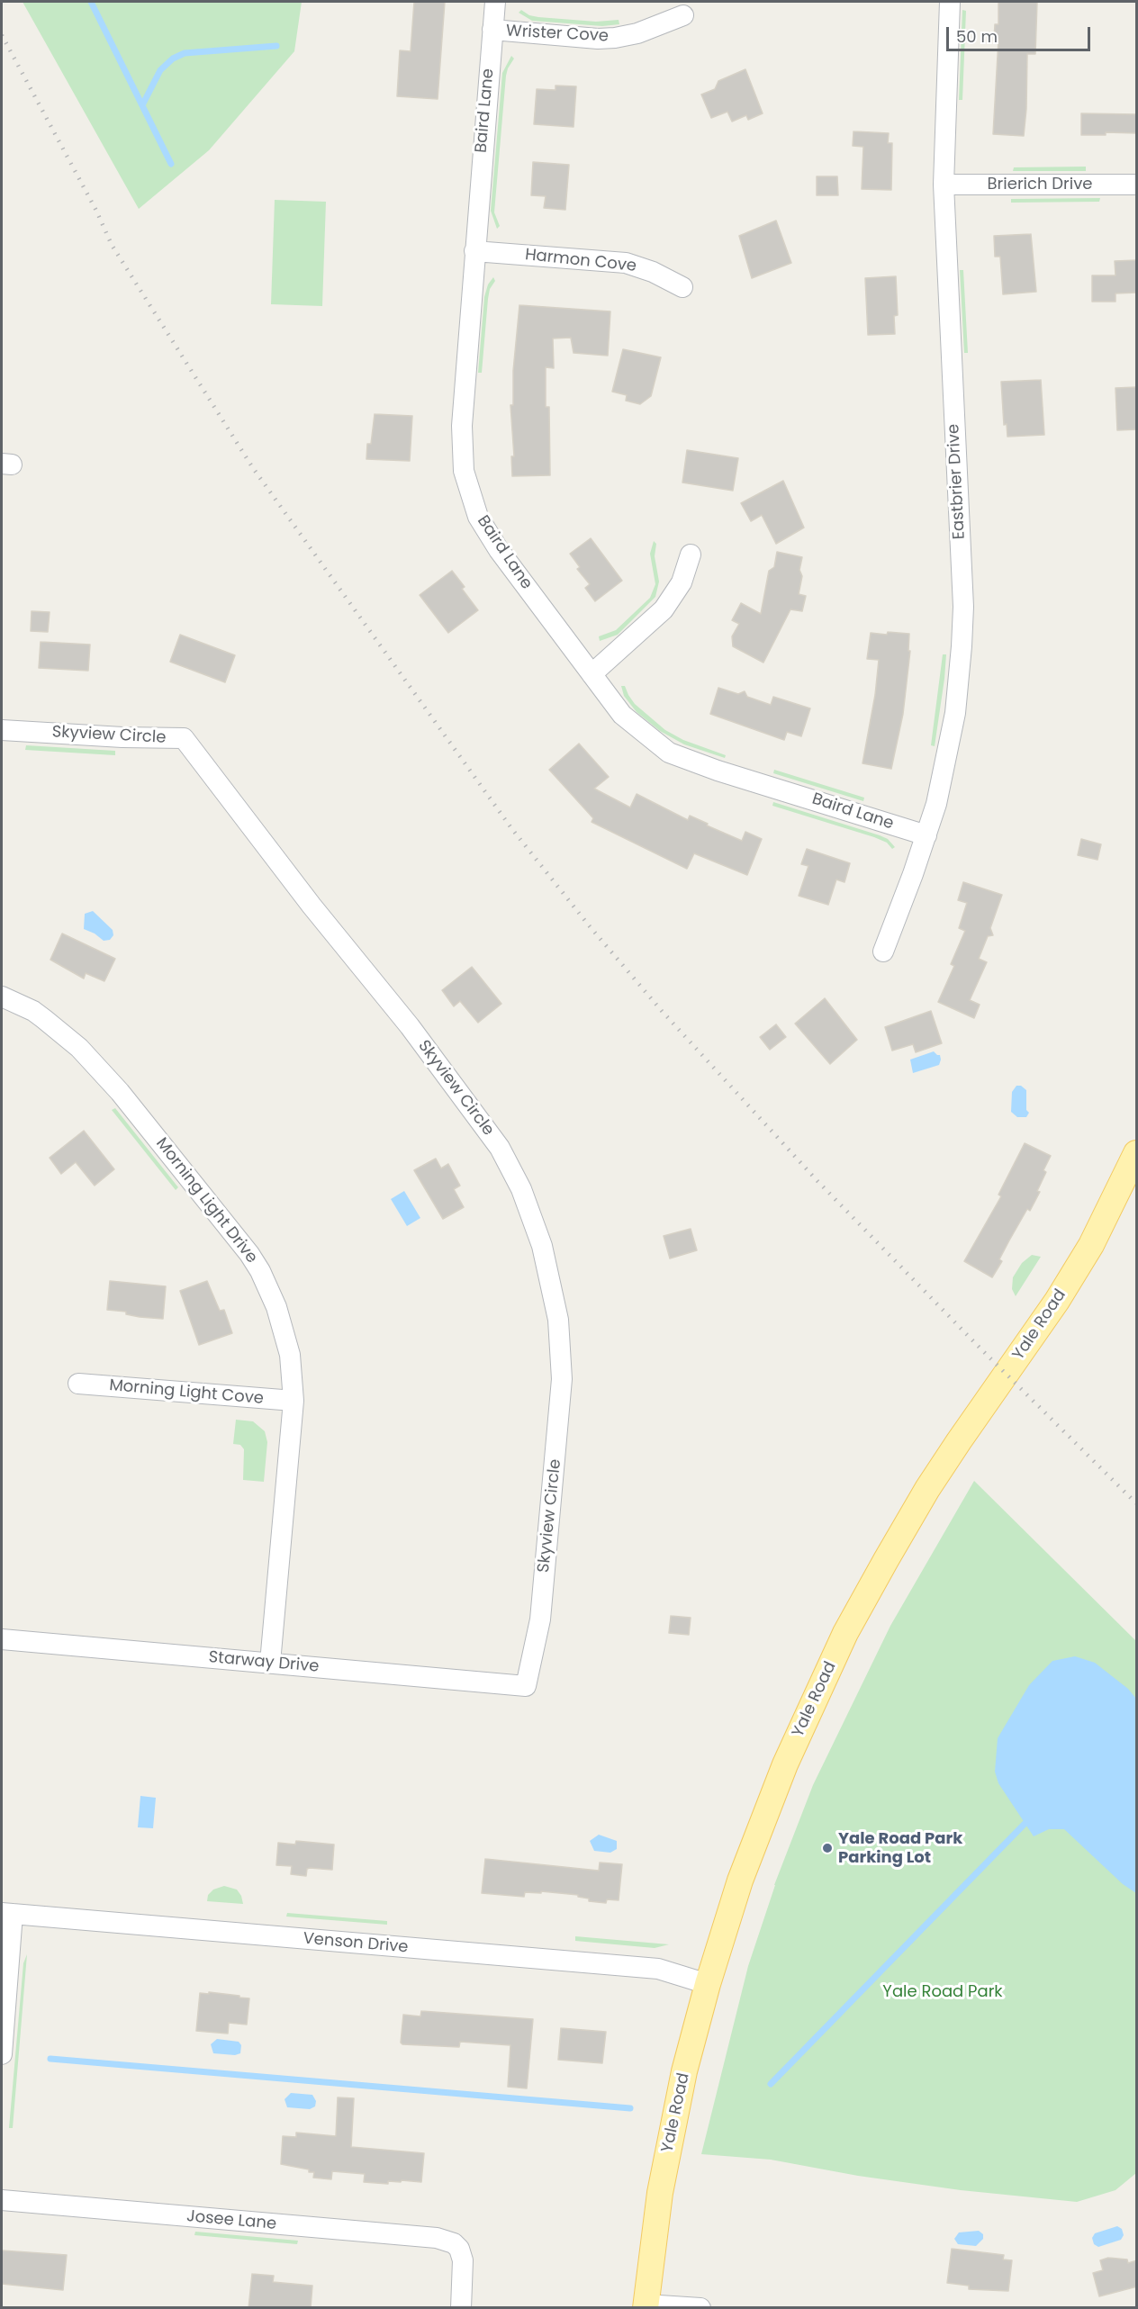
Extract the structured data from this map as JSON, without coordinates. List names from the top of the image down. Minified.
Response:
{"streets":{"main road":["Yale Road"],"street":["Wrister Cove","Baird Lane","Brierich Drive","Harmon Cove","Eastbrier Drive","Skyview Circle","Morning Light Drive","Morning Light Cove","Starway Drive","Venson Drive","Josee Lane"]},"crossings":[["Wrister Cove","Baird Lane"],["Baird Lane","Harmon Cove"],["Baird Lane","Eastbrier Drive"],["Brierich Drive","Eastbrier Drive"],["Skyview Circle","Starway Drive"],["Morning Light Drive","Morning Light Cove"],["Morning Light Drive","Starway Drive"],["Yale Road","Venson Drive"]],"parks":["Yale Road Park"],"places":["Yale Road Park Parking Lot"],"scale_bar":"50 m"}
